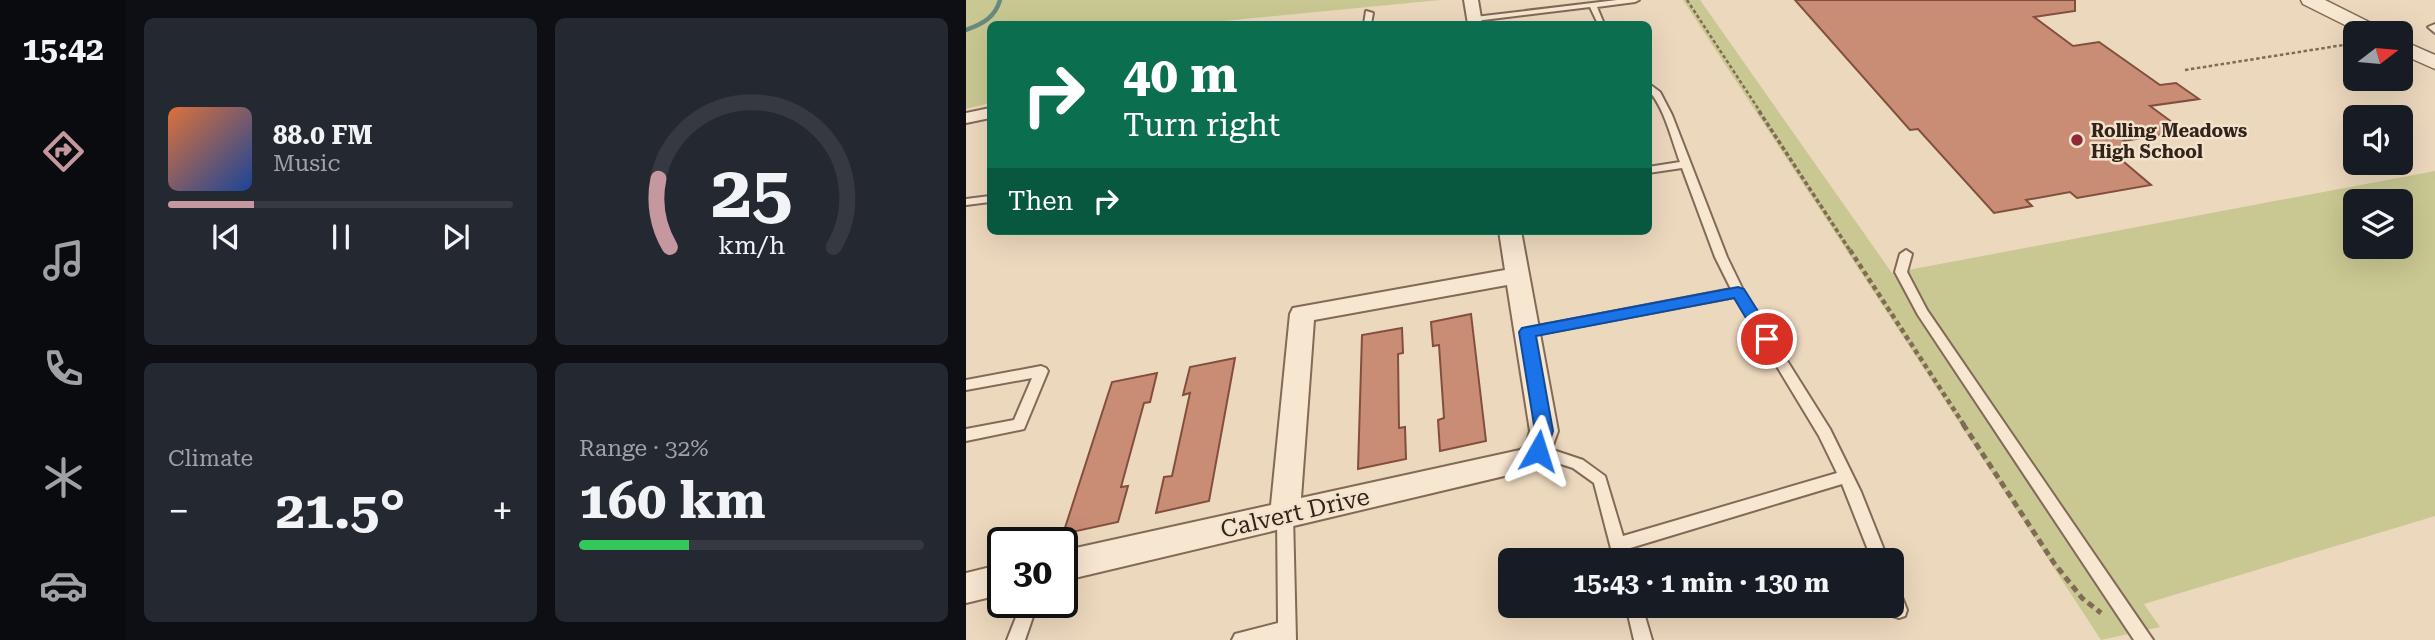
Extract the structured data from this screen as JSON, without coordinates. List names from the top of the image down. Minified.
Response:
{"streets":{"street":["Calvert Drive"]},"places":["Rolling Meadows High School"],"north":"right","page":{"tabs":"15:42","turn":["40 m","Turn right"],"song":["88.0 FM","Music"],"then":"Then","tile":["Climate",["Range · 32%","160 km"]],"heat":["−","21.5°","+"],"limit":"30","trip":"15:43 · 1 min · 130 m","gauge":["25","km/h"]}}
